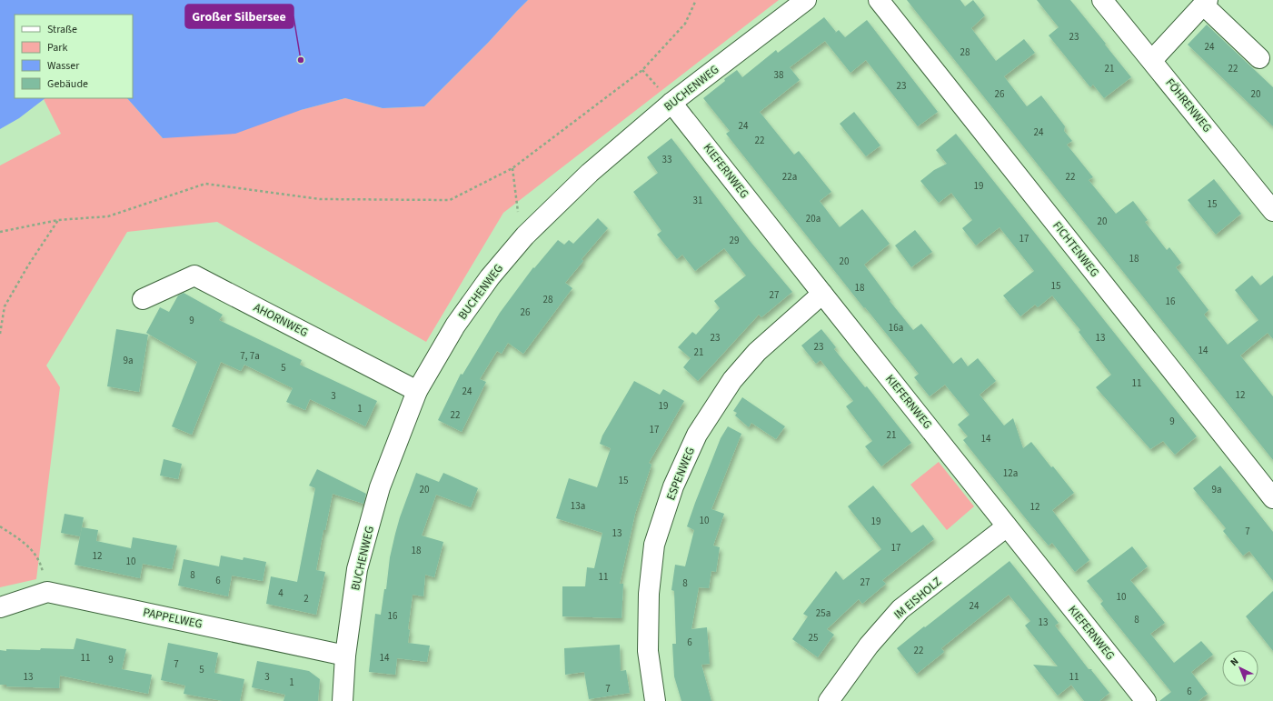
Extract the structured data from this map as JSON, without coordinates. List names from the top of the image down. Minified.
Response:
{"streets":{"street":["BUCHENWEG","FÖHRENWEG","KIEFERNWEG","FICHTENWEG","AHORNWEG","ESPENWEG","IM EISHOLZ","PAPPELWEG"]},"crossings":[["BUCHENWEG","KIEFERNWEG"],["BUCHENWEG","AHORNWEG"],["BUCHENWEG","PAPPELWEG"],["KIEFERNWEG","ESPENWEG"],["KIEFERNWEG","IM EISHOLZ"]],"places":["Großer Silbersee"],"house_numbers":["23","24","28","21","22","38","23","26","20","24","24","22","33","22a","22","19","31","15","20a","20","17","29","18","20","15","18","27","28","16","26","9","16a","23","13","23","14","21","7, 7a","9a","5","11","24","12","3","19","1","22","9","17","21","14","12a","15","20","9a","13a","12","10","19","7","13","17","18","12","10","8","11","6","27","8","4","10","2","24","25a","16","8","13","25","6","22","11","14","9","7","5","13","3","11","1","7","6"],"legend":["Straße","Park","Wasser","Gebäude"],"north":"top left"}
